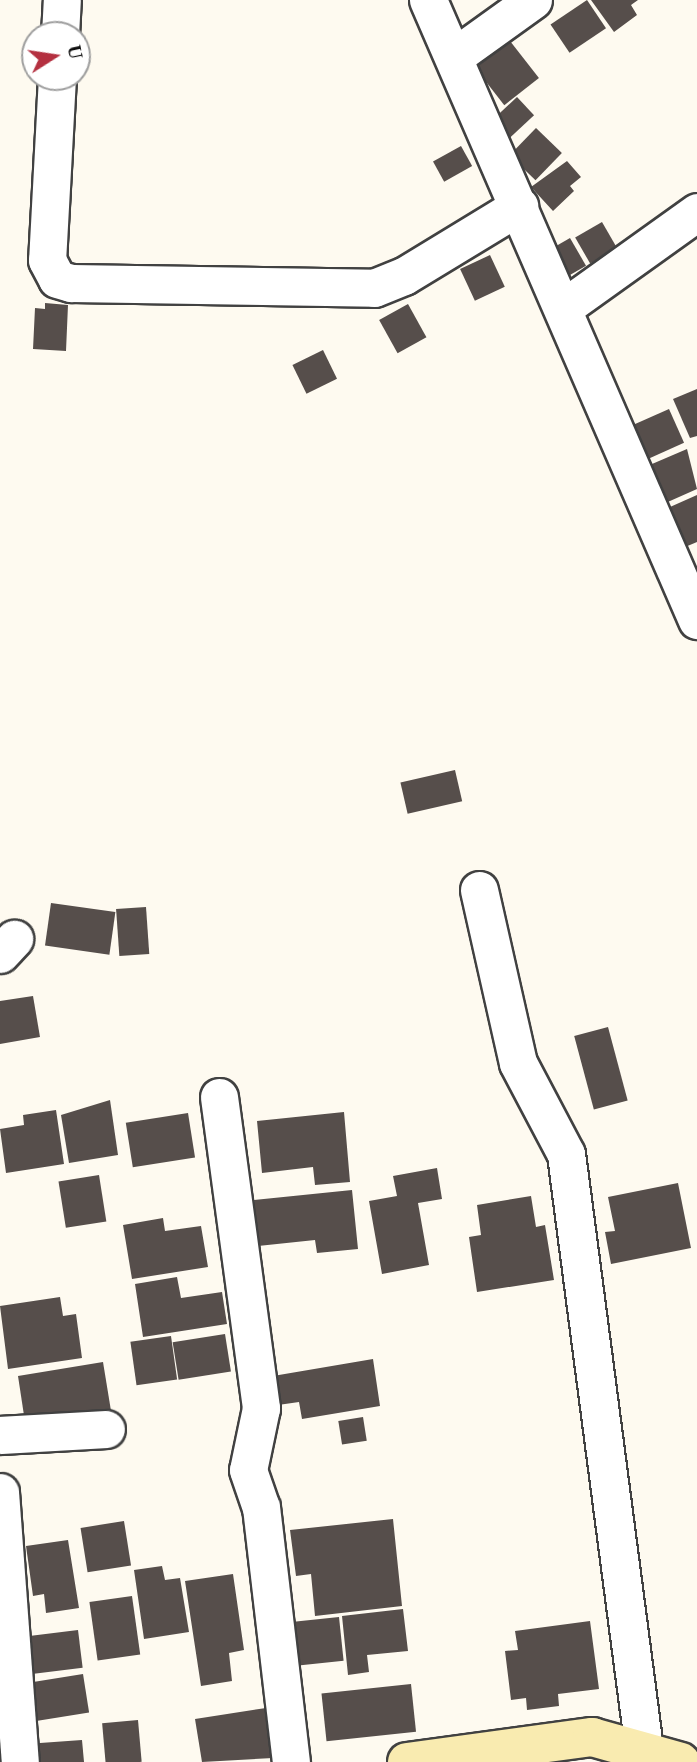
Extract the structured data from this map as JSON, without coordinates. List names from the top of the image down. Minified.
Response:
{"north":"right"}
